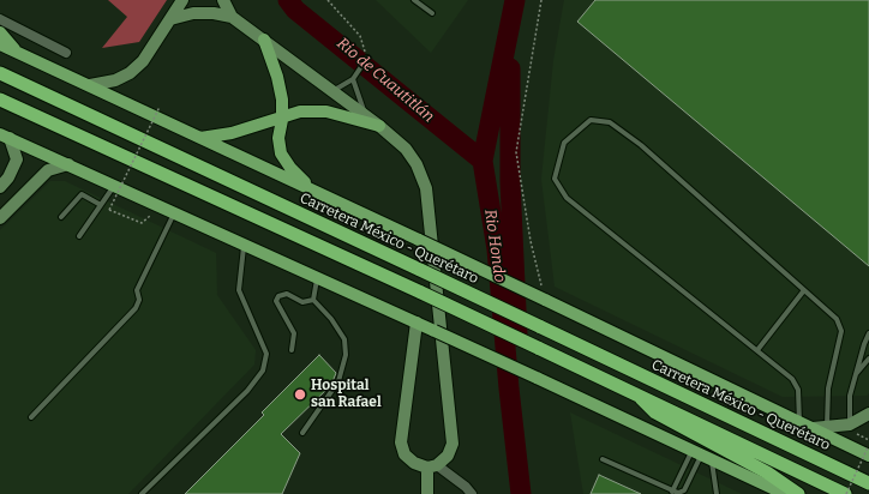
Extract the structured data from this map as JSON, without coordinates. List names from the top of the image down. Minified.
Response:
{"streets":{"highway":["Carretera México - Querétaro"]},"water":["Rio de Cuautitlán","Rio Hondo"],"places":["Hospital san Rafael"]}
